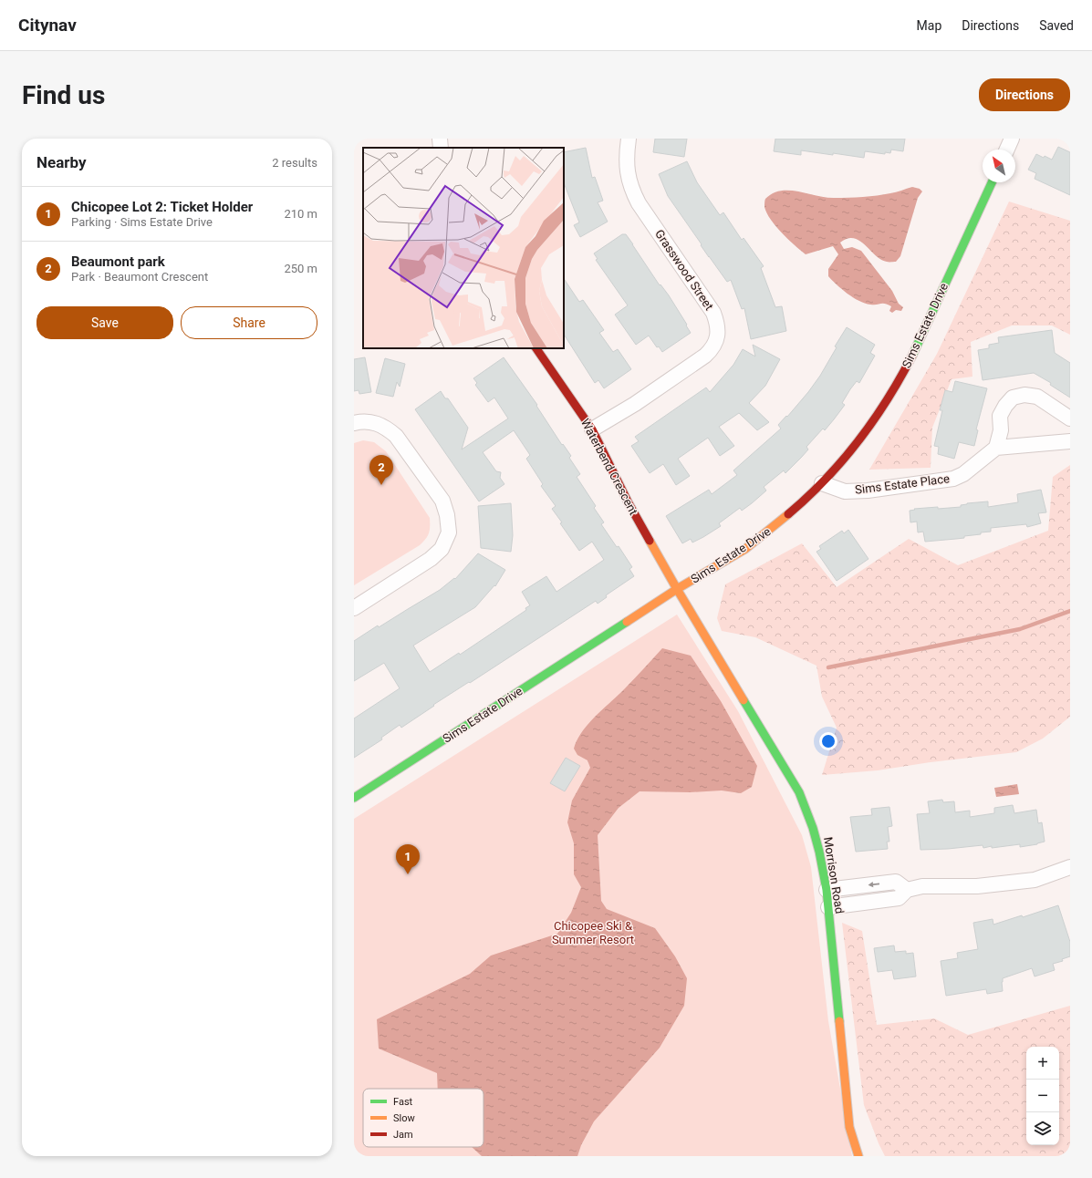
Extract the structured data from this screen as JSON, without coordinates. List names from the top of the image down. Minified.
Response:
{"streets":{"street":["Grasswood Street","Sims Estate Drive","Waterbend Crescent","Sims Estate Place","Morrison Road"]},"crossings":[["Grasswood Street","Waterbend Crescent"],["Sims Estate Drive","Waterbend Crescent"],["Sims Estate Drive","Sims Estate Place"],["Sims Estate Drive","Morrison Road"],["Waterbend Crescent","Morrison Road"]],"parks":["Chicopee Ski & Summer Resort"],"legend":["Fast","Slow","Jam"],"north":"top left","page":{"header":"Citynav","nav":["Map","Directions","Saved"],"buttons":["Directions",["Save","Share"]],"title":"Find us","heading":["Nearby","2 results"],"list":[{"mark":"1","name":"Chicopee Lot 2: Ticket Holder","note":"Parking · Sims Estate Drive","value":"210 m"},{"mark":"2","name":"Beaumont park","note":"Park · Beaumont Crescent","value":"250 m"}],"pins":["2","1"],"map_buttons":["+","−"]}}
